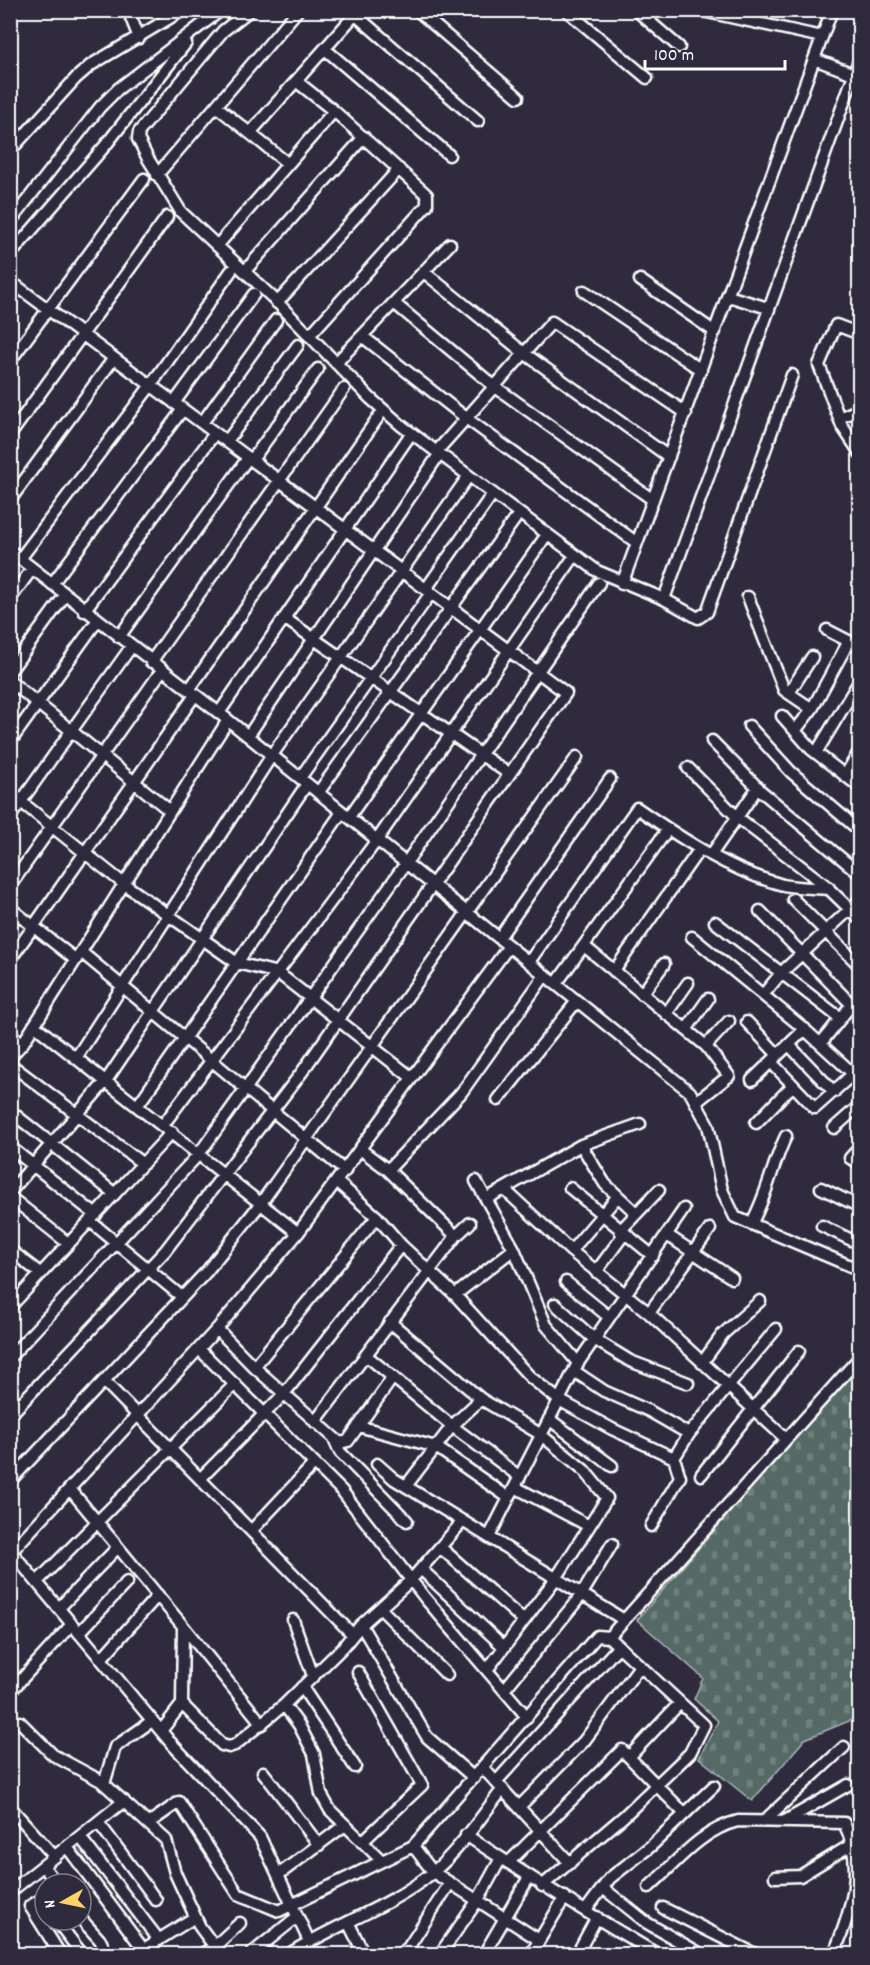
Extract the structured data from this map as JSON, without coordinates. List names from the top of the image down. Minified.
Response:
{"scale_bar":"100 m","north":"left"}
